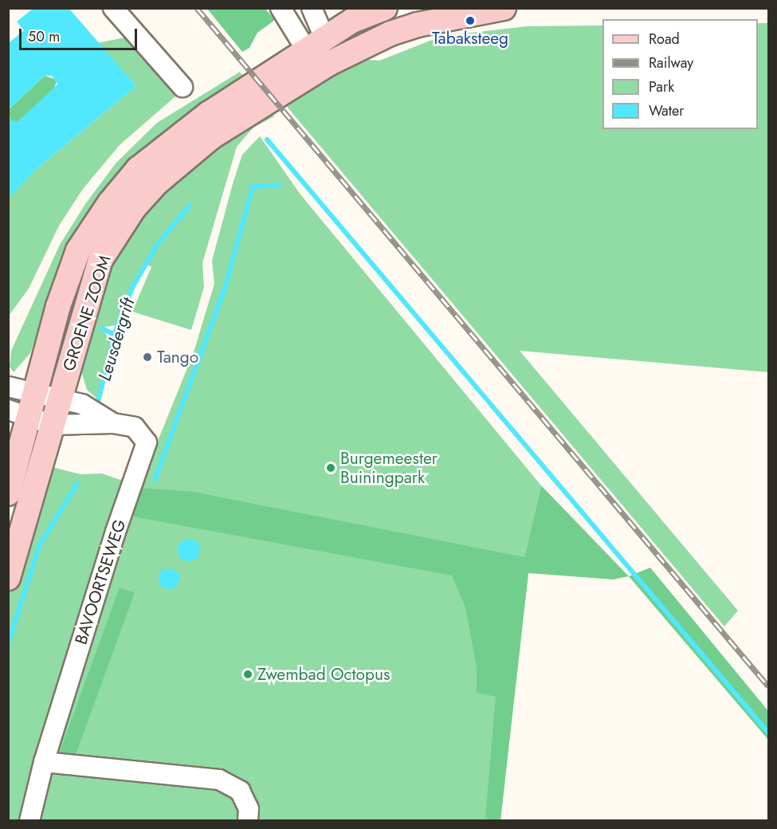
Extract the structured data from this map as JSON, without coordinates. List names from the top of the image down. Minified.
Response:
{"streets":{"main road":["GROENE ZOOM"],"street":["BAVOORTSEWEG"]},"crossings":[["GROENE ZOOM","BAVOORTSEWEG"]],"water":["Leusdergrift"],"places":["Tabaksteeg","Tango","Burgemeester Buiningpark","Zwembad Octopus"],"legend":["Road","Railway","Park","Water"],"scale_bar":"50 m"}
